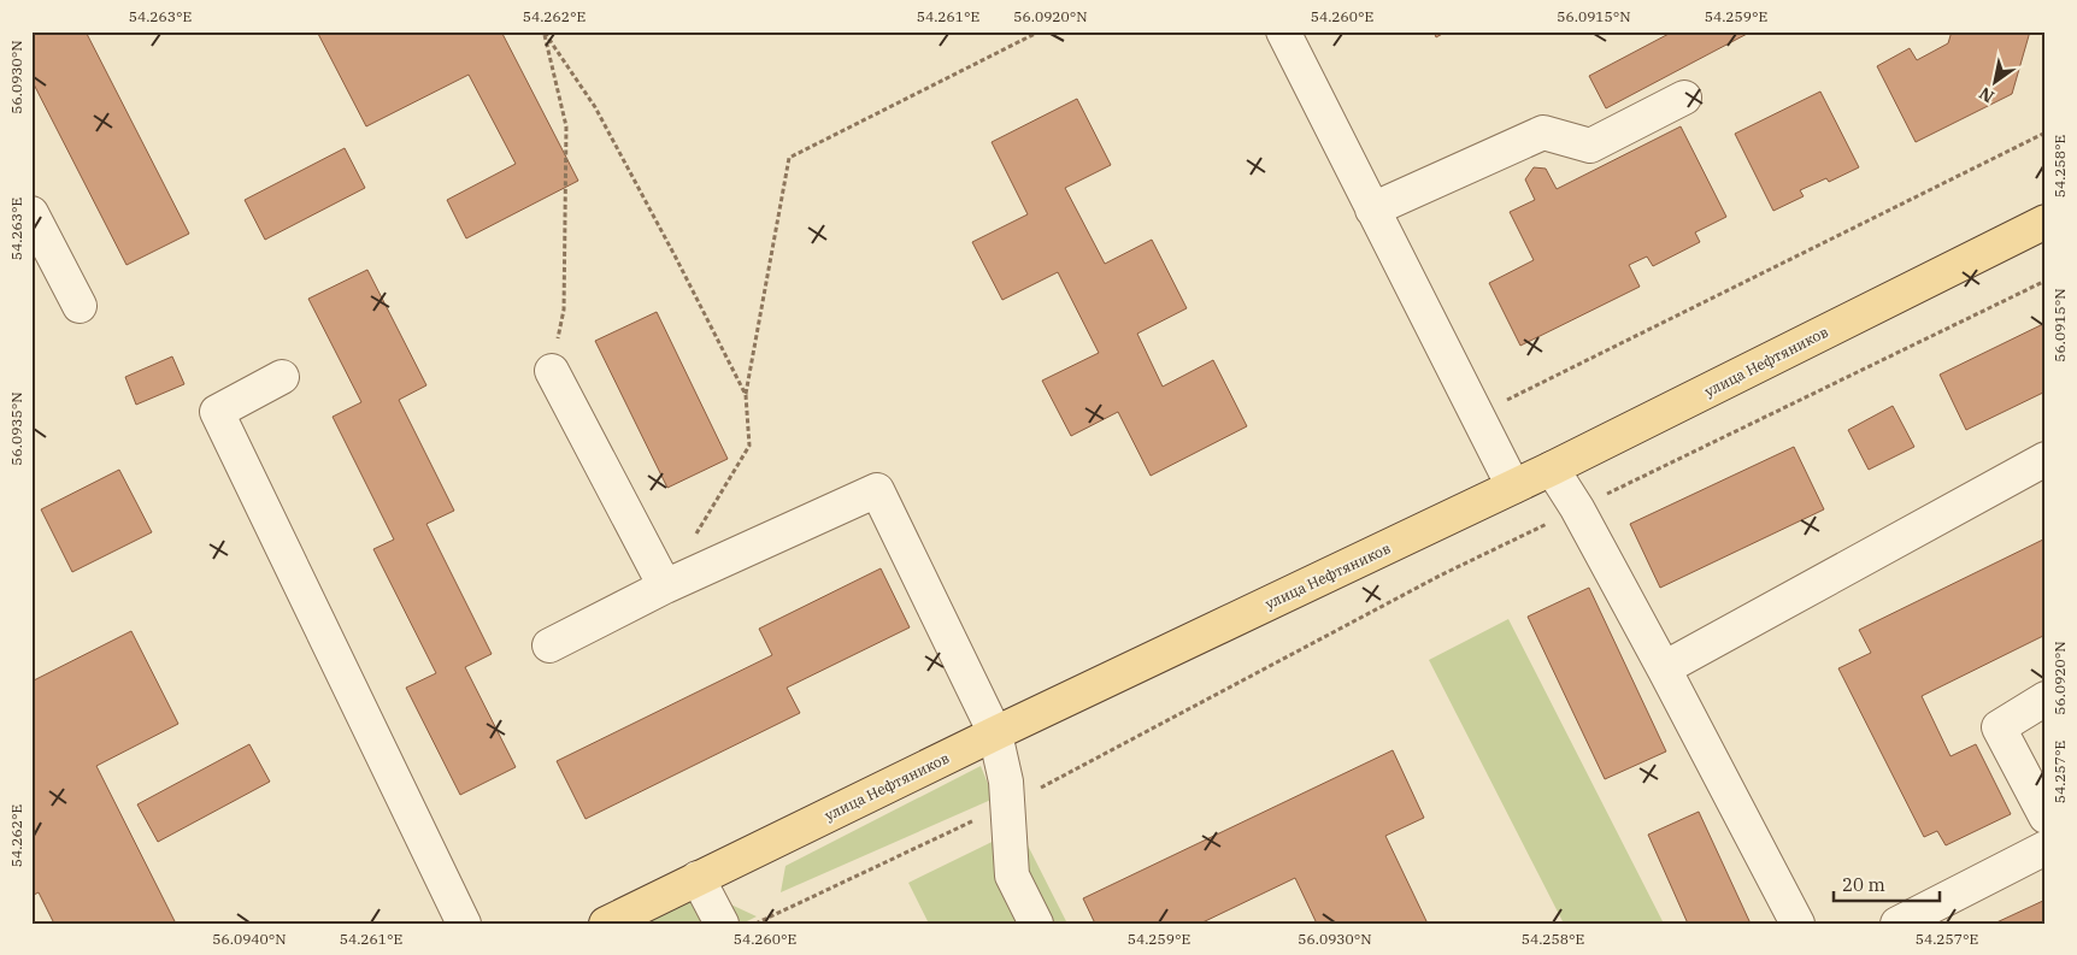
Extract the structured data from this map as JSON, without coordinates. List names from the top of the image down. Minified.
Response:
{"streets":{"main road":["улица Нефтяников"]},"scale_bar":"20 m","north":"bottom left","coordinates":["54.263°E","54.262°E","54.261°E","56.0920°N","54.260°E","56.0915°N","54.259°E","56.0930°N","54.258°E","56.0935°N","54.257°E","56.0940°N"]}
